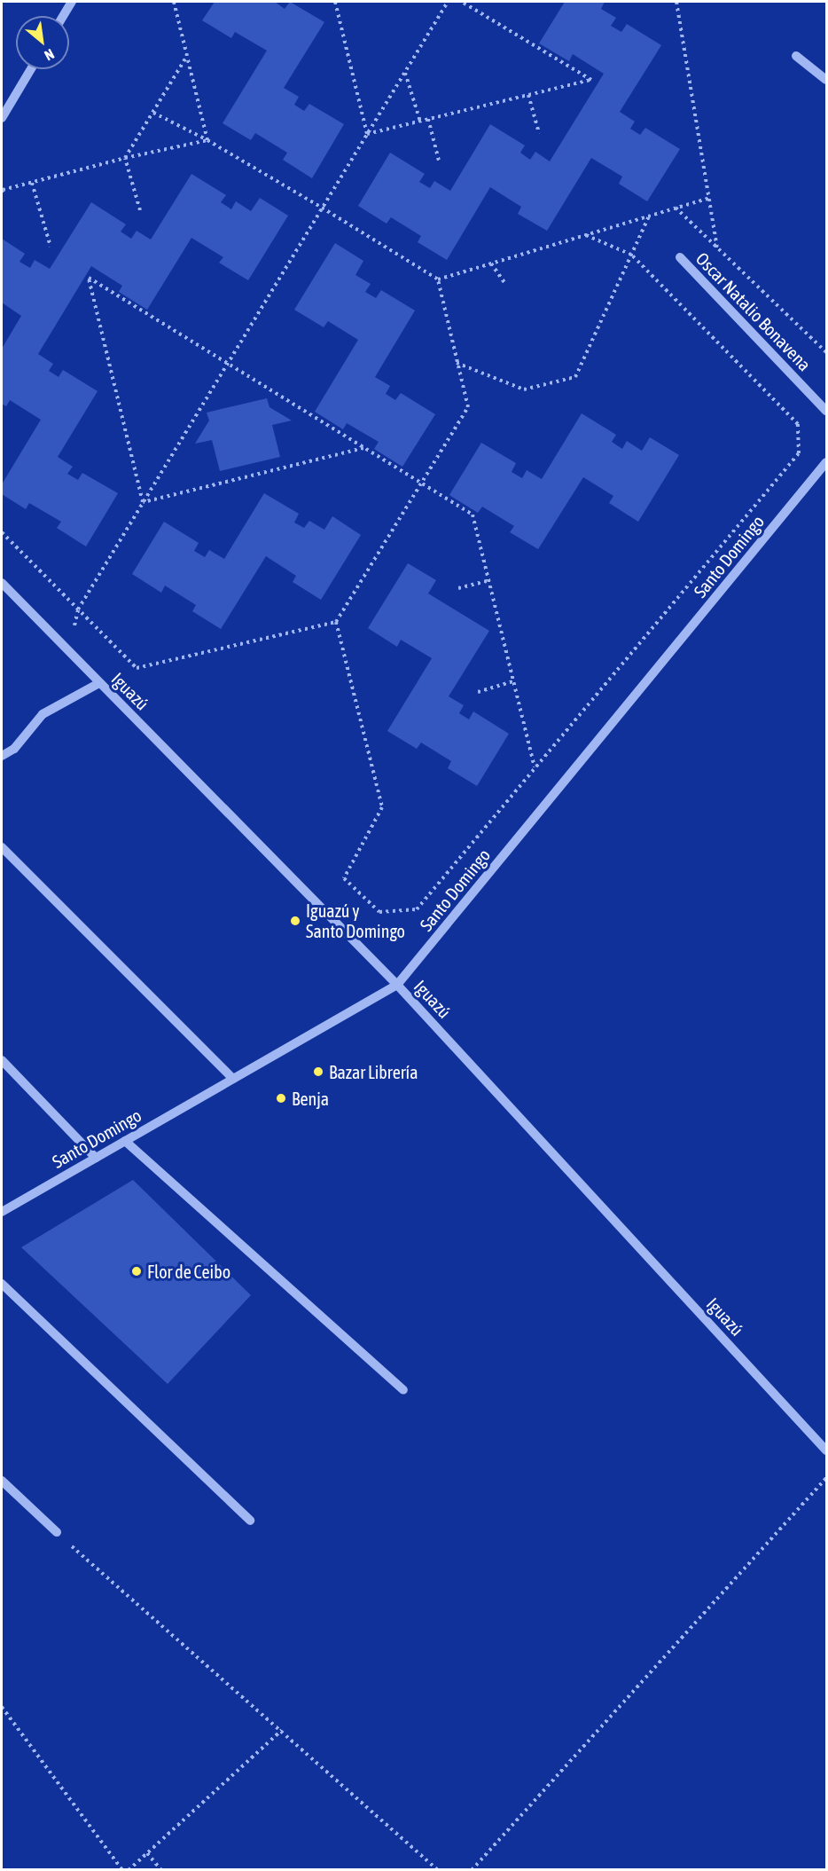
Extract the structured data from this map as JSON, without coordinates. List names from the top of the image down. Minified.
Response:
{"streets":{"street":["Oscar Natalio Bonavena","Santo Domingo","Iguazú"]},"crossings":[["Santo Domingo","Iguazú"]],"places":["Iguazú y Santo Domingo","Bazar Librería","Benja","Flor de Ceibo"],"north":"bottom right"}
